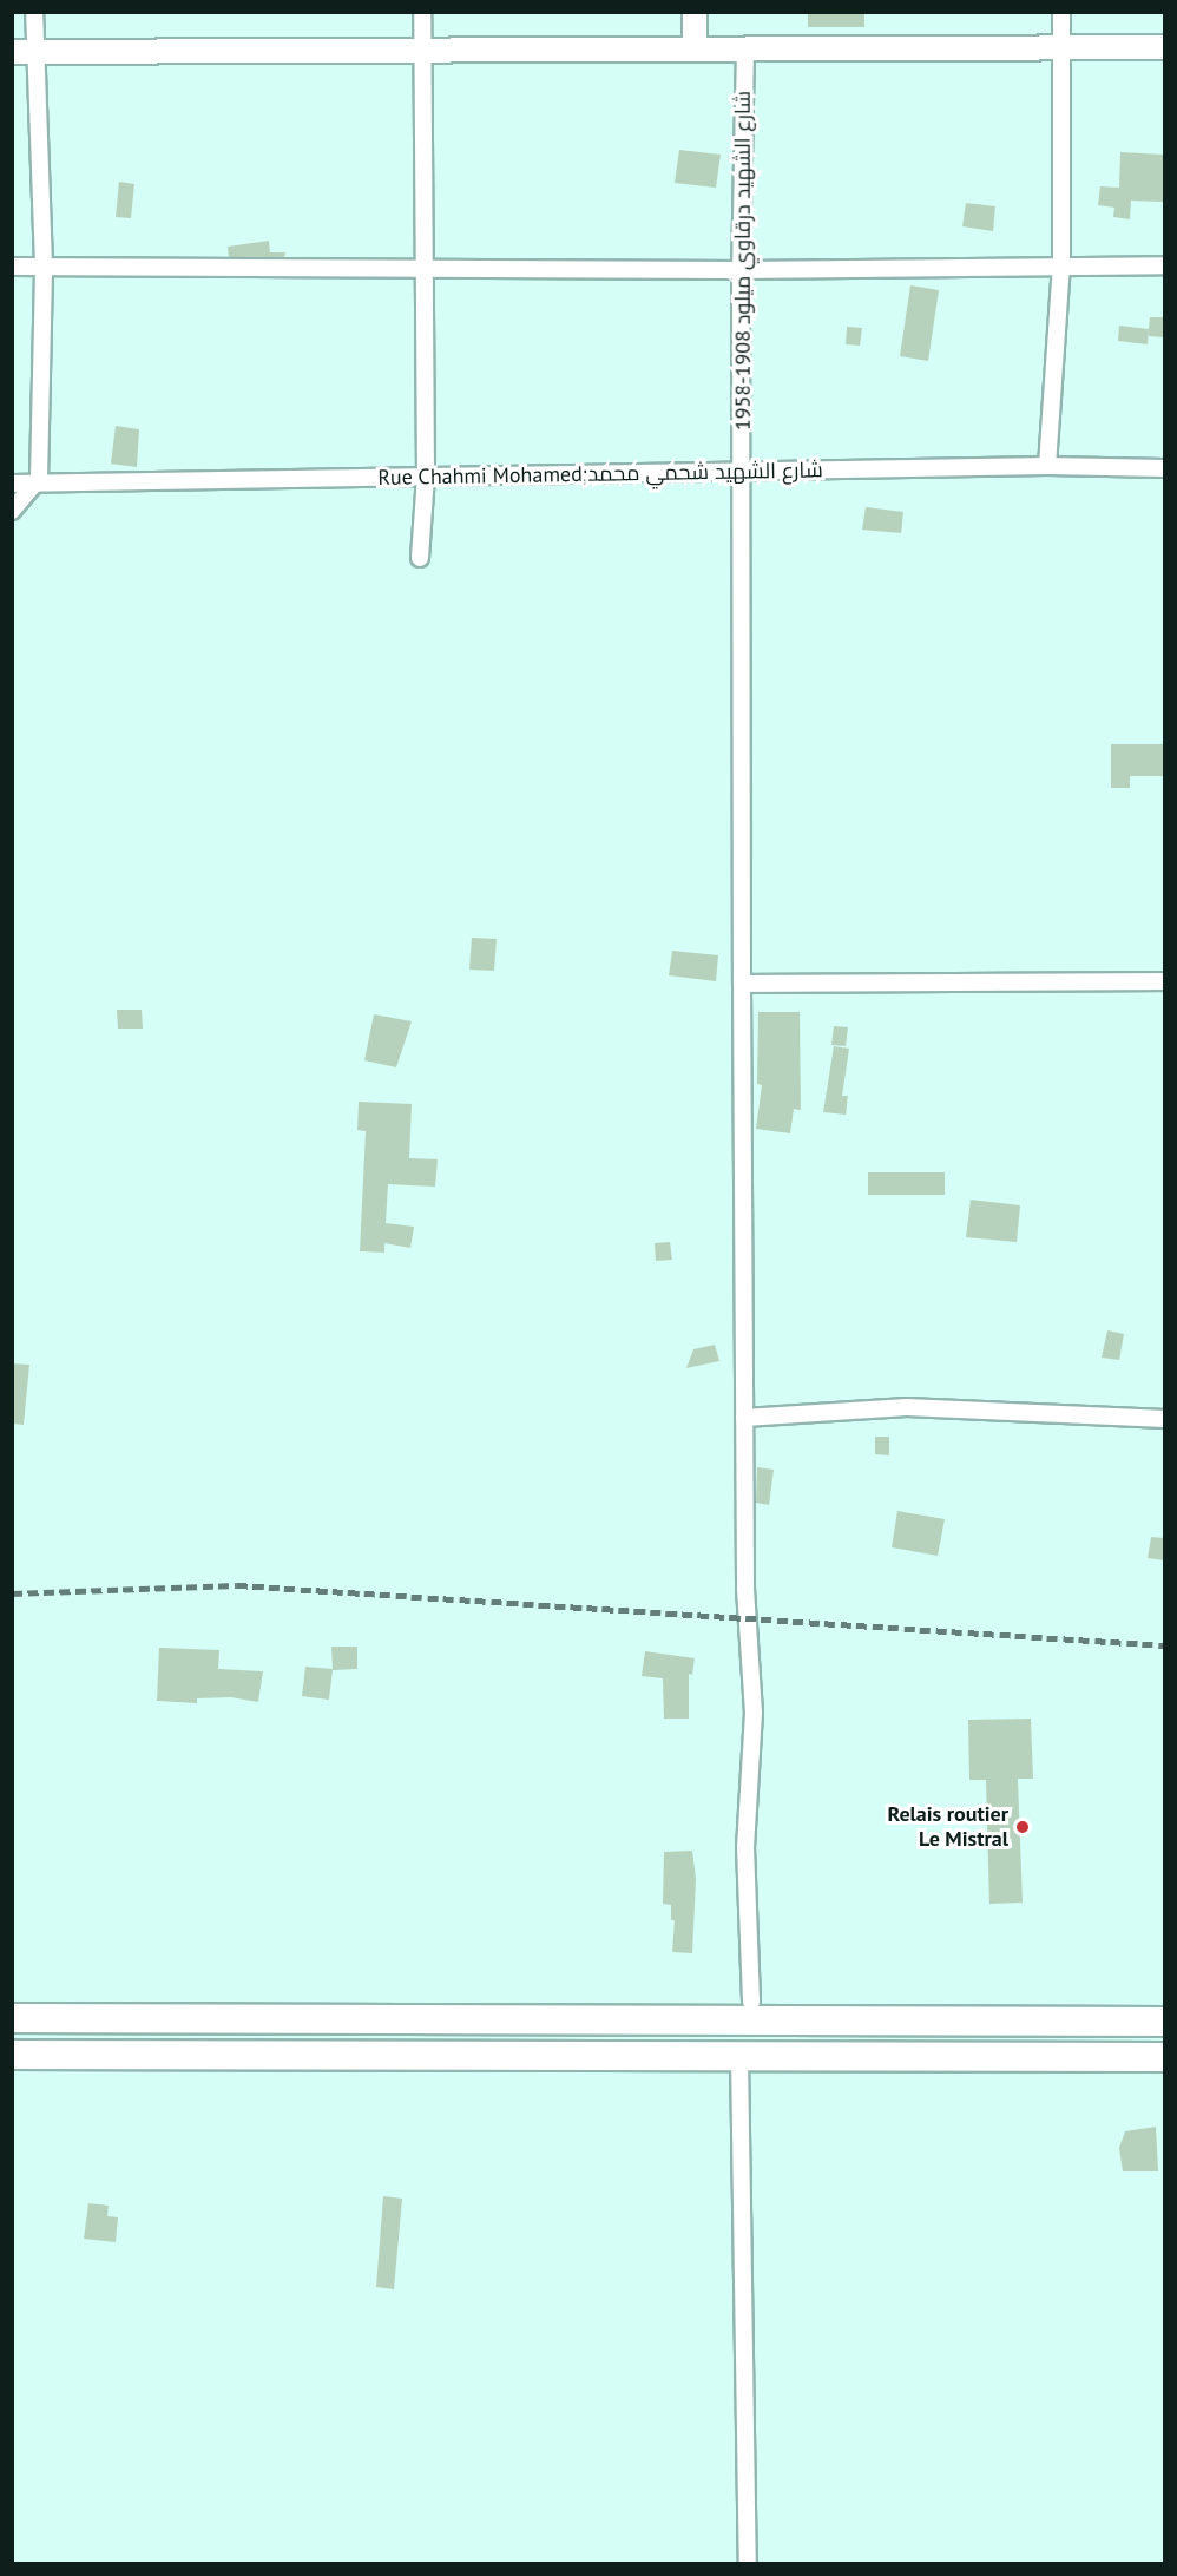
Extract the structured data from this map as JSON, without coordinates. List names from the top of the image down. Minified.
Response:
{"streets":{"street":["شارع الشهيد درقاوي ميلود 1908-1958","Rue Chahmi Mohamed;شارع الشهيد شحمي محمد"]},"crossings":[["شارع الشهيد درقاوي ميلود 1908-1958","Rue Chahmi Mohamed;شارع الشهيد شحمي محمد"]],"places":["Relais routier Le Mistral"]}
